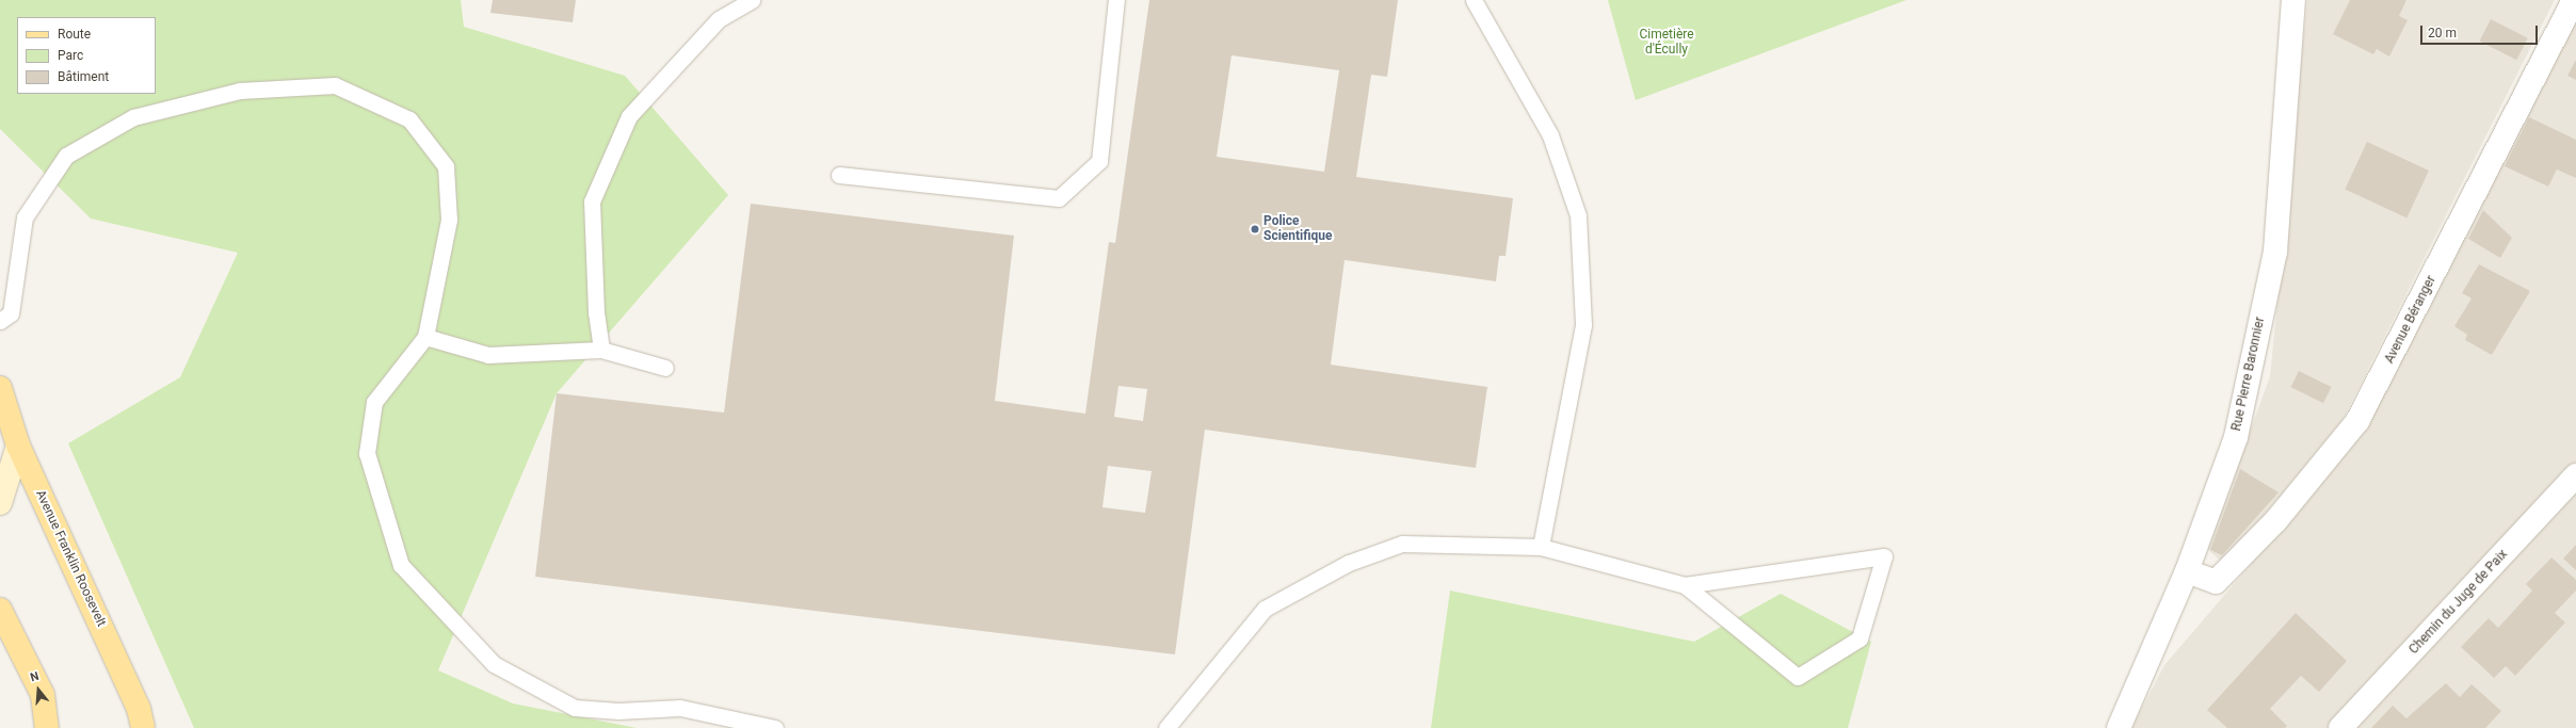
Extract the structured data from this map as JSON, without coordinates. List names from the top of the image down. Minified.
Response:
{"streets":{"main road":["Avenue Franklin Roosevelt"],"street":["Avenue Béranger","Rue Pierre Baronnier","Chemin du Juge de Paix"]},"crossings":[["Avenue Béranger","Rue Pierre Baronnier"]],"parks":["Cimetière d'Écully"],"places":["Police Scientifique"],"legend":["Route","Parc","Bâtiment"],"scale_bar":"20 m","north":"top"}
